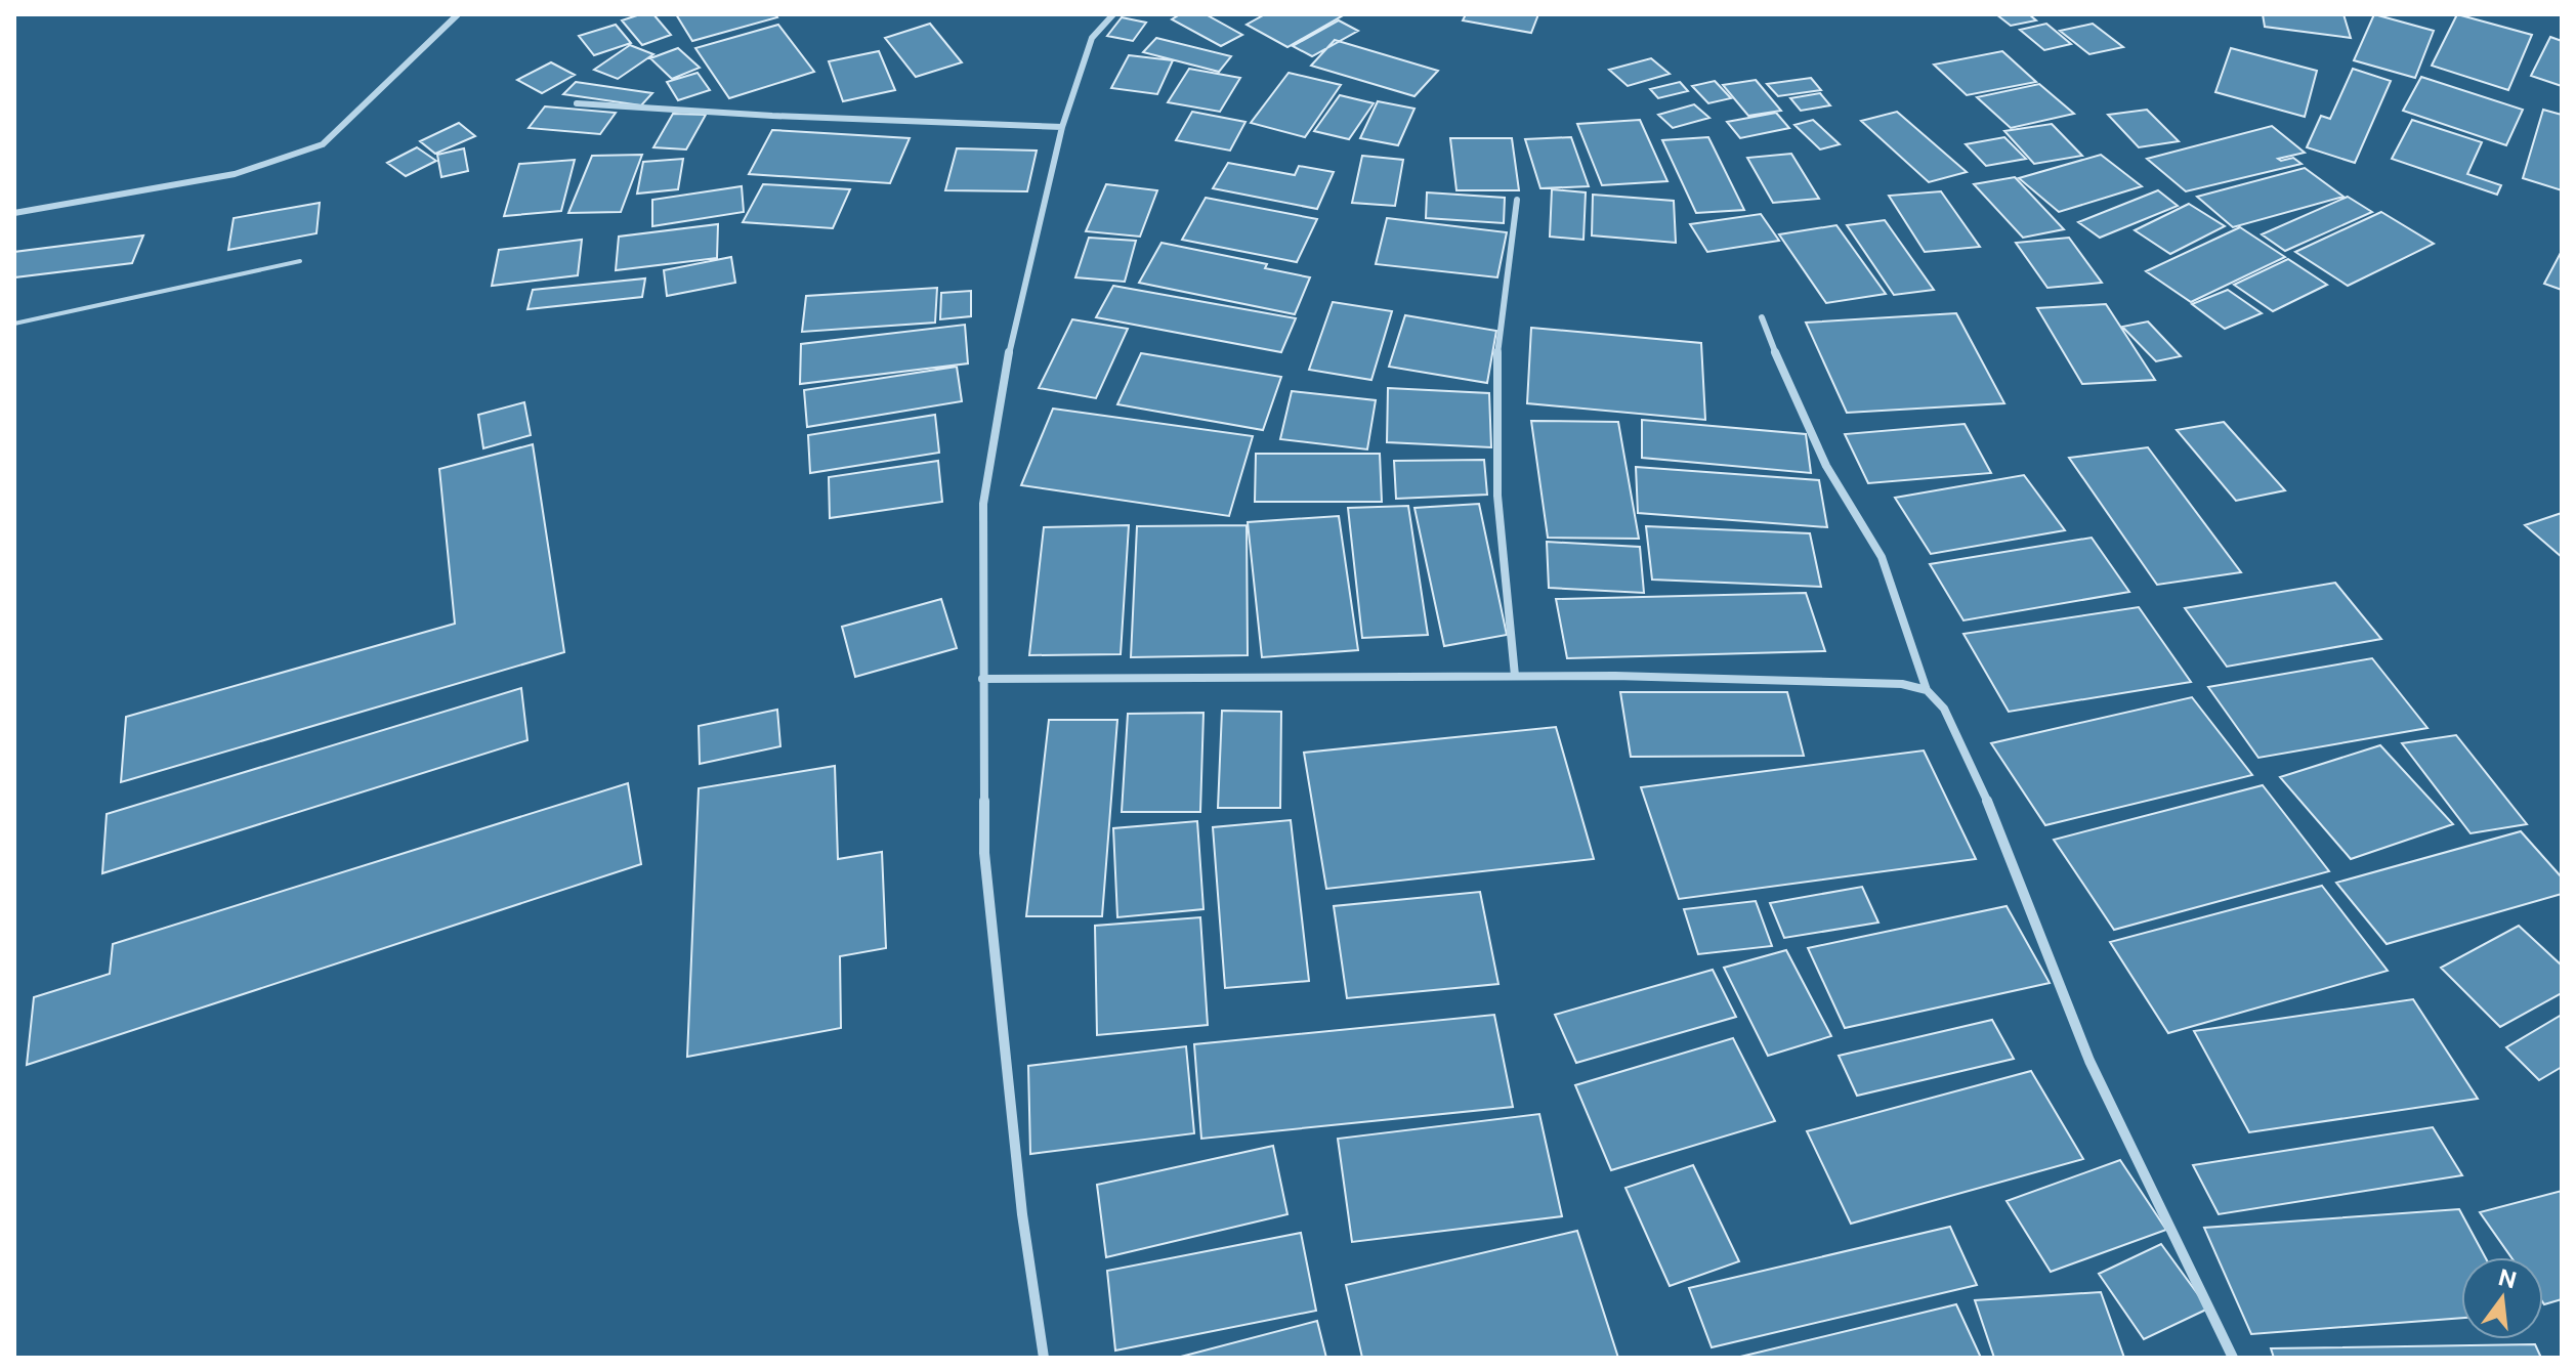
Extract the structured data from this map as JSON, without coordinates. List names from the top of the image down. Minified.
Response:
{"north":"top"}
